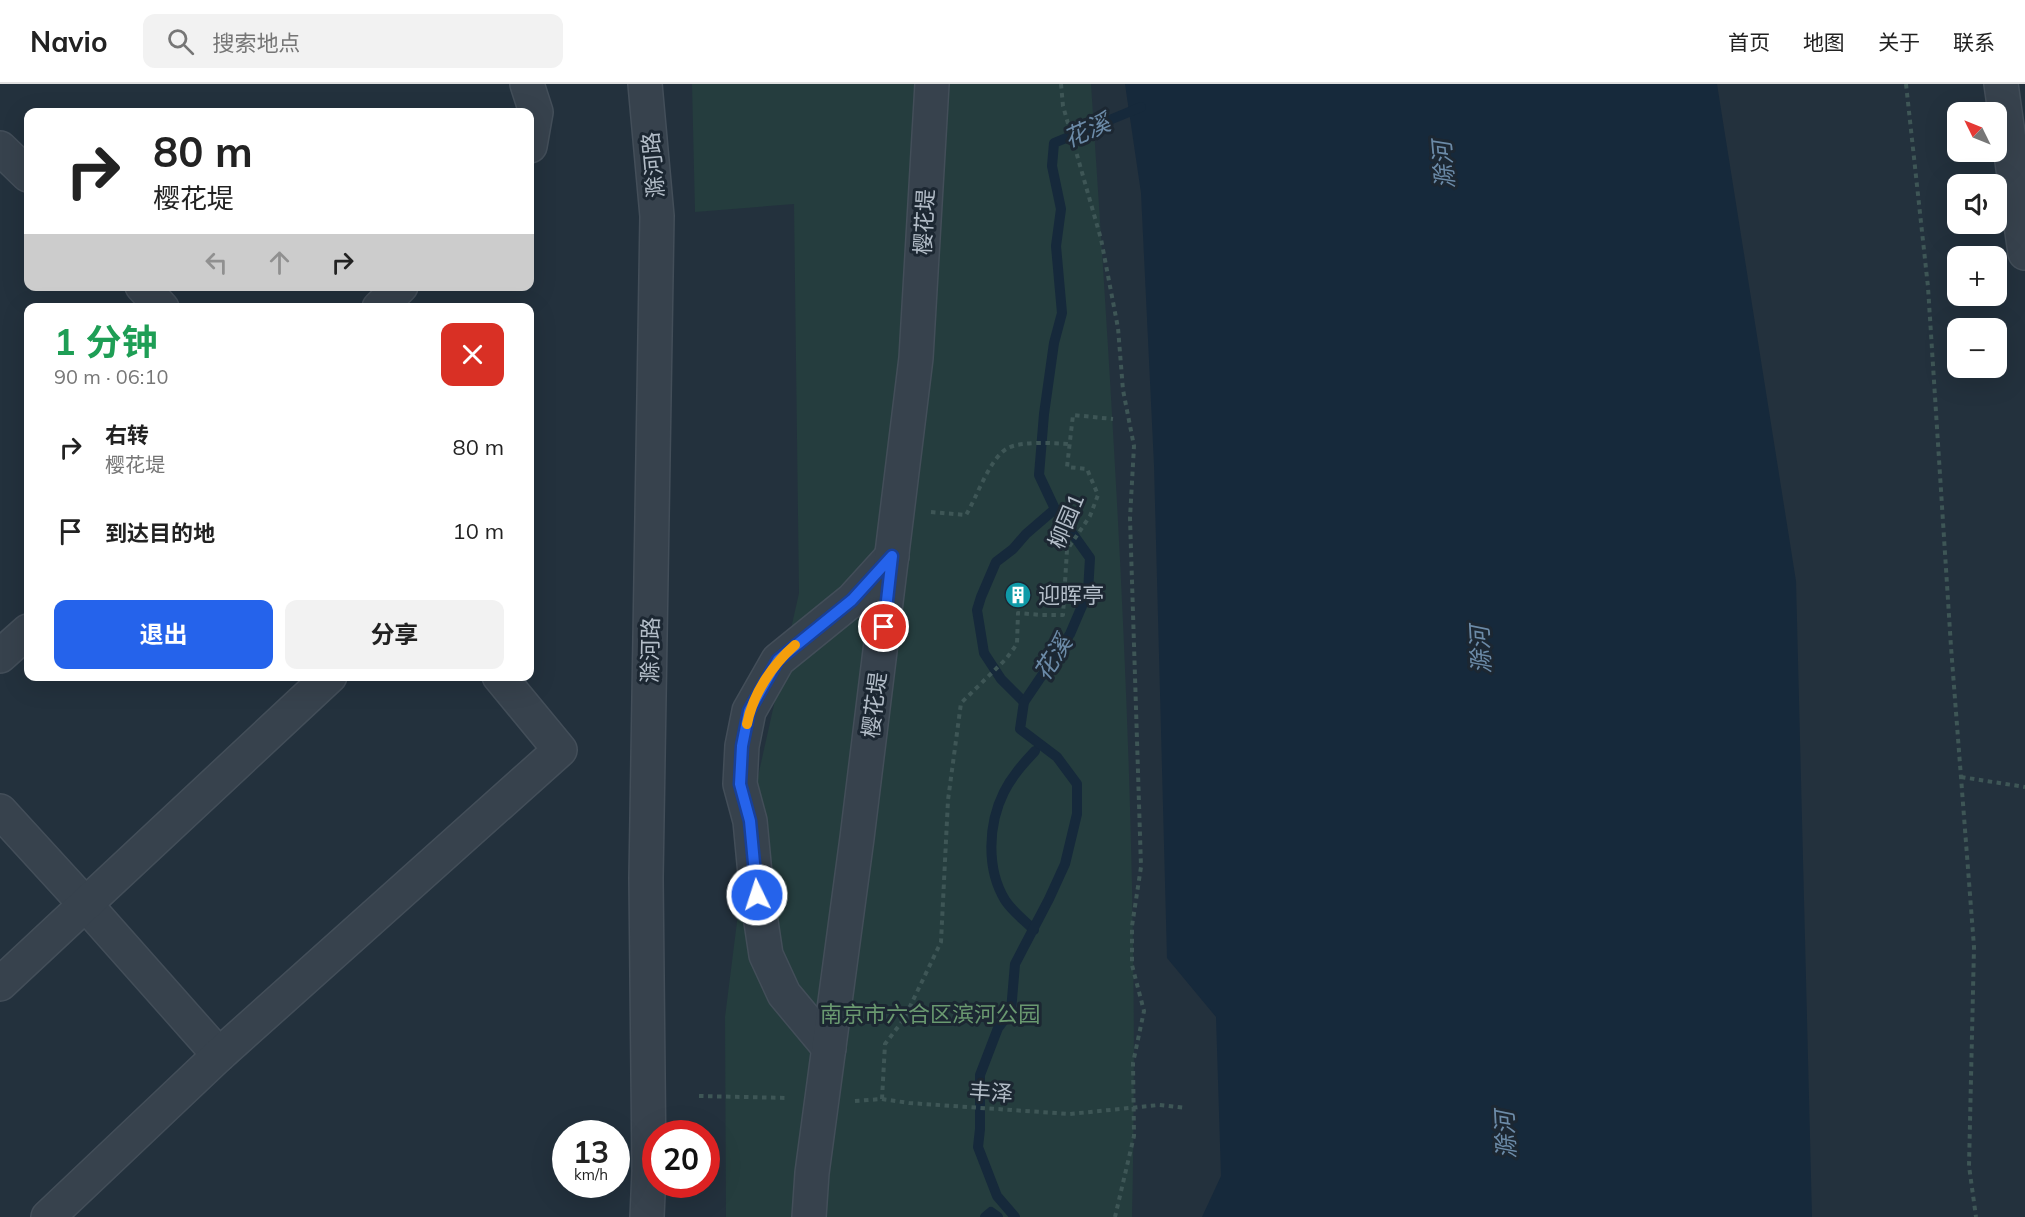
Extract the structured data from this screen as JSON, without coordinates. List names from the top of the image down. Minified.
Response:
{"streets":{"street":["滁河路","樱花堤"],"path":["柳园1","丰泽"]},"water":["花溪","滁河"],"parks":["南京市六合区滨河公园"],"places":{"building":["迎晖亭"]},"north":"top left","page":{"header":"Navio","search":"搜索地点","nav":["首页","地图","关于","联系"],"map_buttons":["+","−"],"turn":["80 m","樱花堤"],"heading":["1 分钟","90 m · 06:10"],"list":[{"name":"右转","note":"樱花堤","value":"80 m"},{"name":"到达目的地","value":"10 m"}],"buttons":["退出","分享"],"speed":"13 km/h","limit":"20"}}
